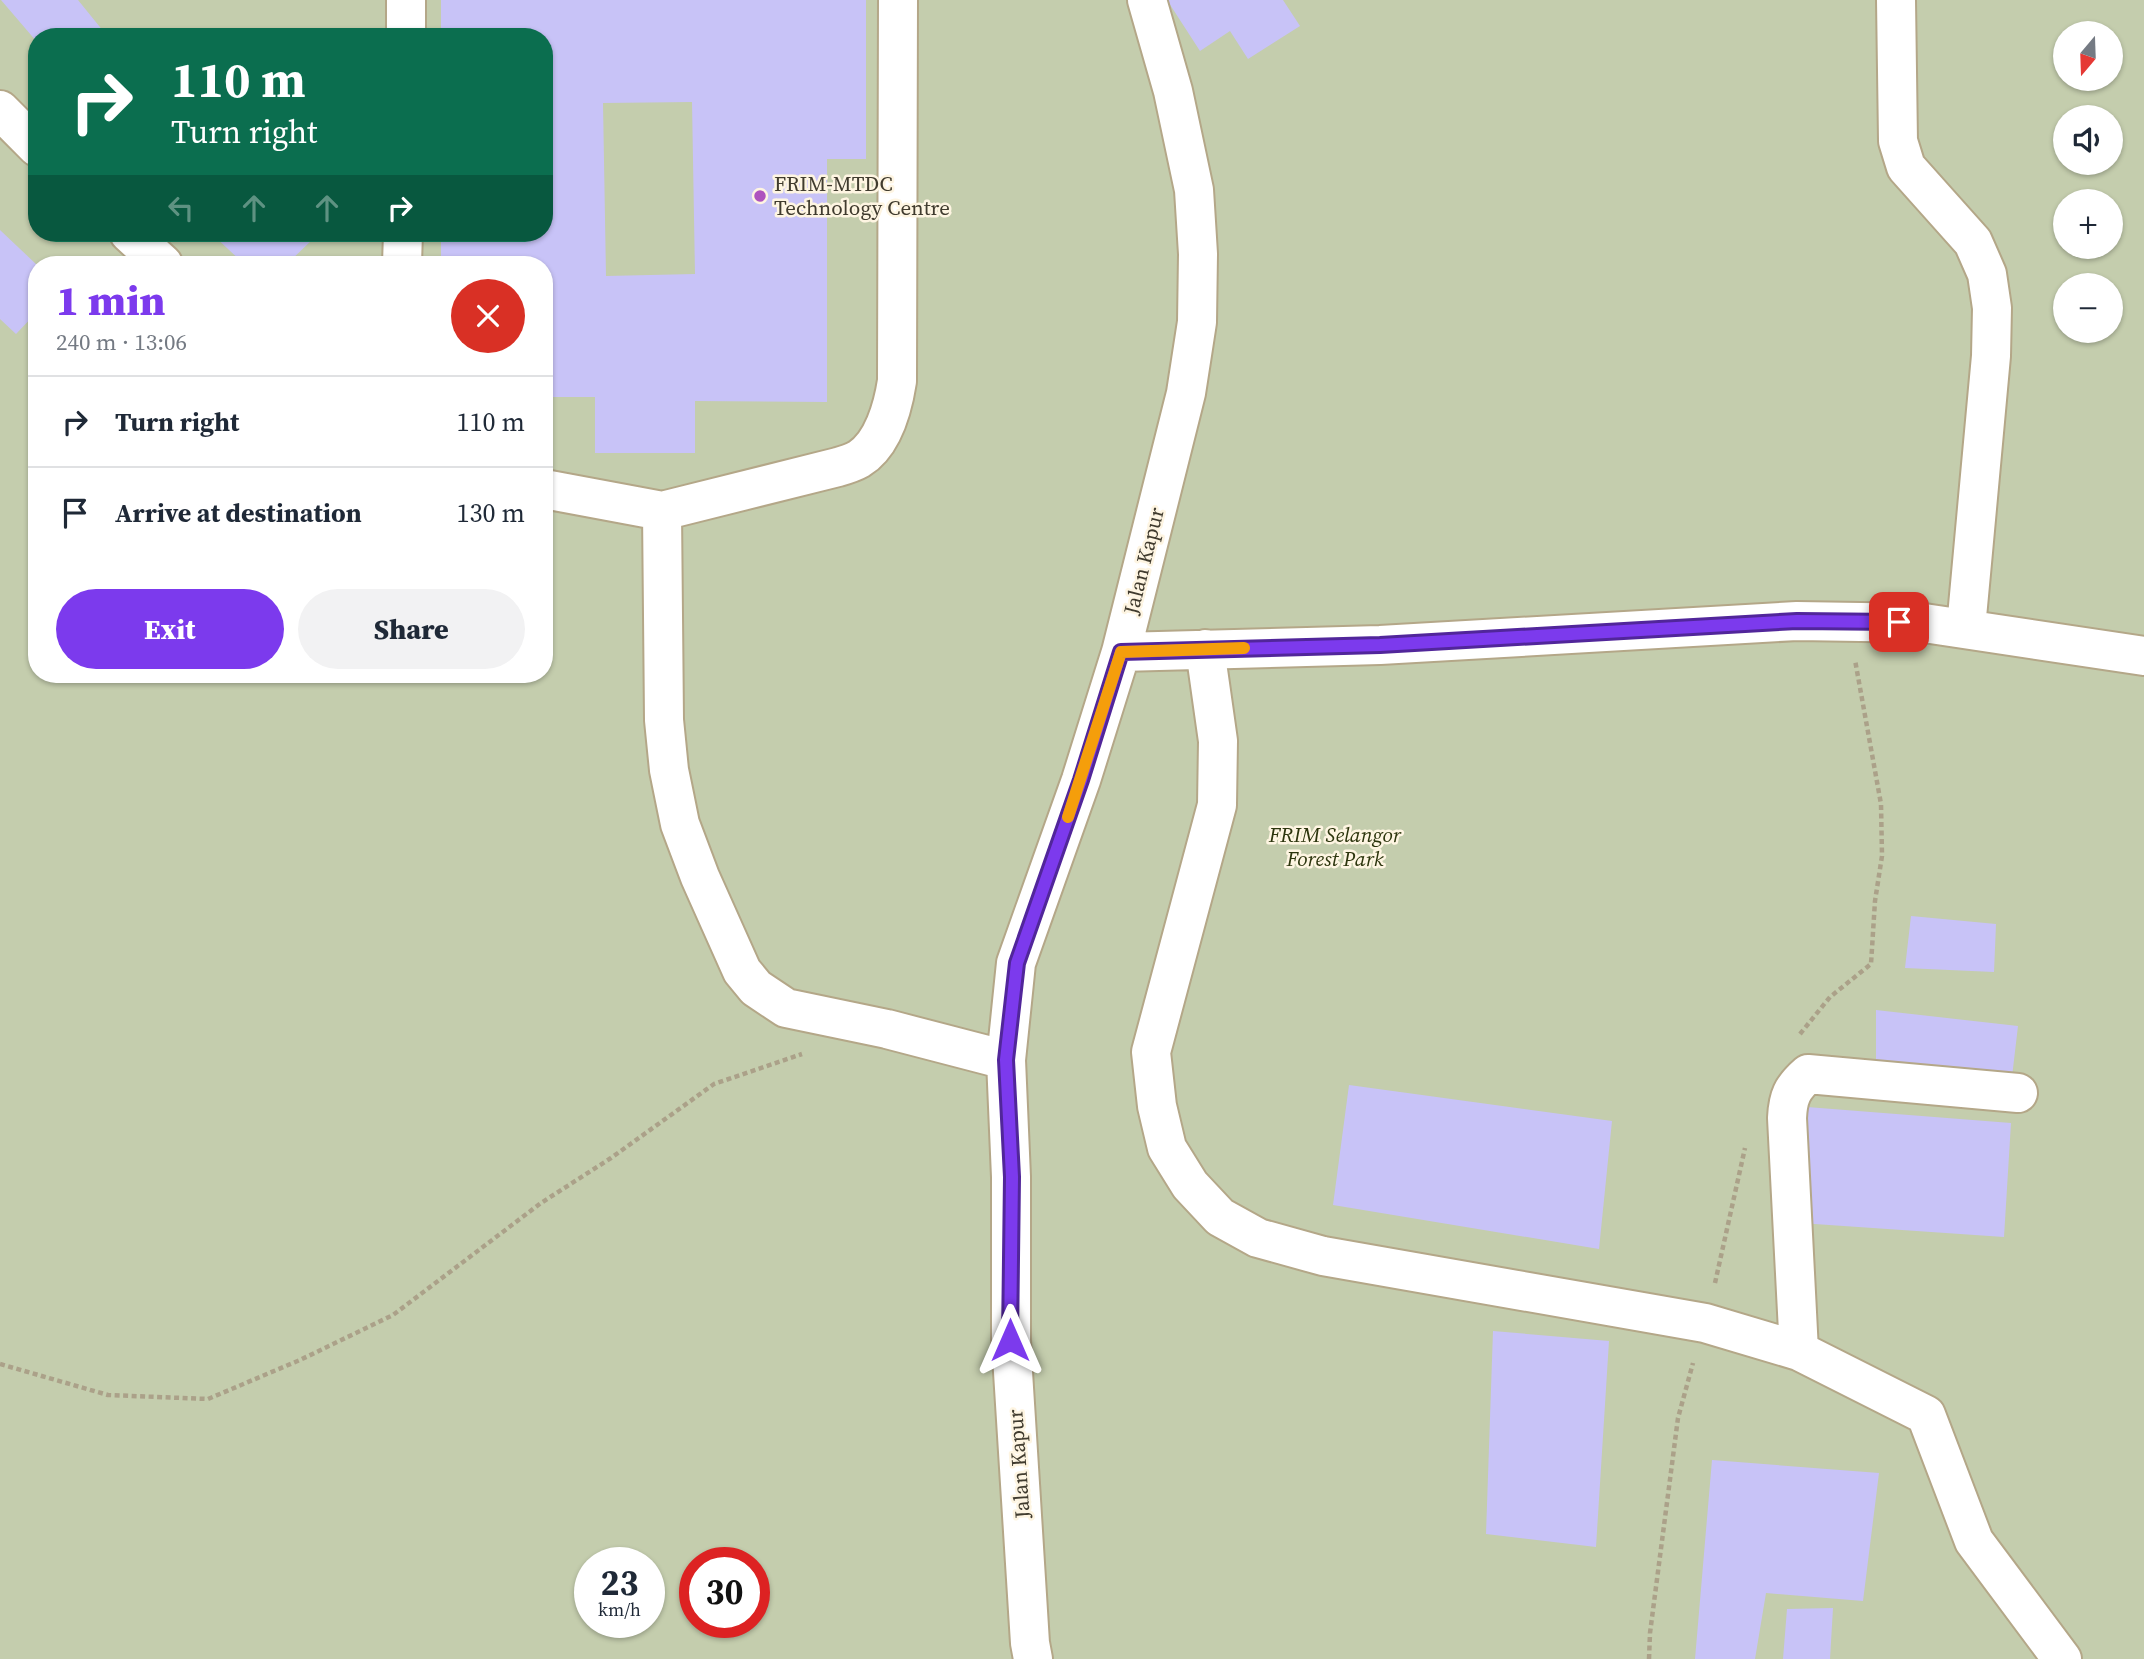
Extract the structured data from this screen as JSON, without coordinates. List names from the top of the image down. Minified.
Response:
{"streets":{"street":["Jalan Kapur"]},"parks":["FRIM Selangor Forest Park"],"places":["FRIM-MTDC Technology Centre"],"north":"bottom","page":{"map_buttons":["+","−"],"turn":["110 m","Turn right"],"heading":["1 min","240 m · 13:06"],"list":[{"name":"Turn right","value":"110 m"},{"name":"Arrive at destination","value":"130 m"}],"buttons":["Exit","Share"],"speed":"23 km/h","limit":"30"}}
